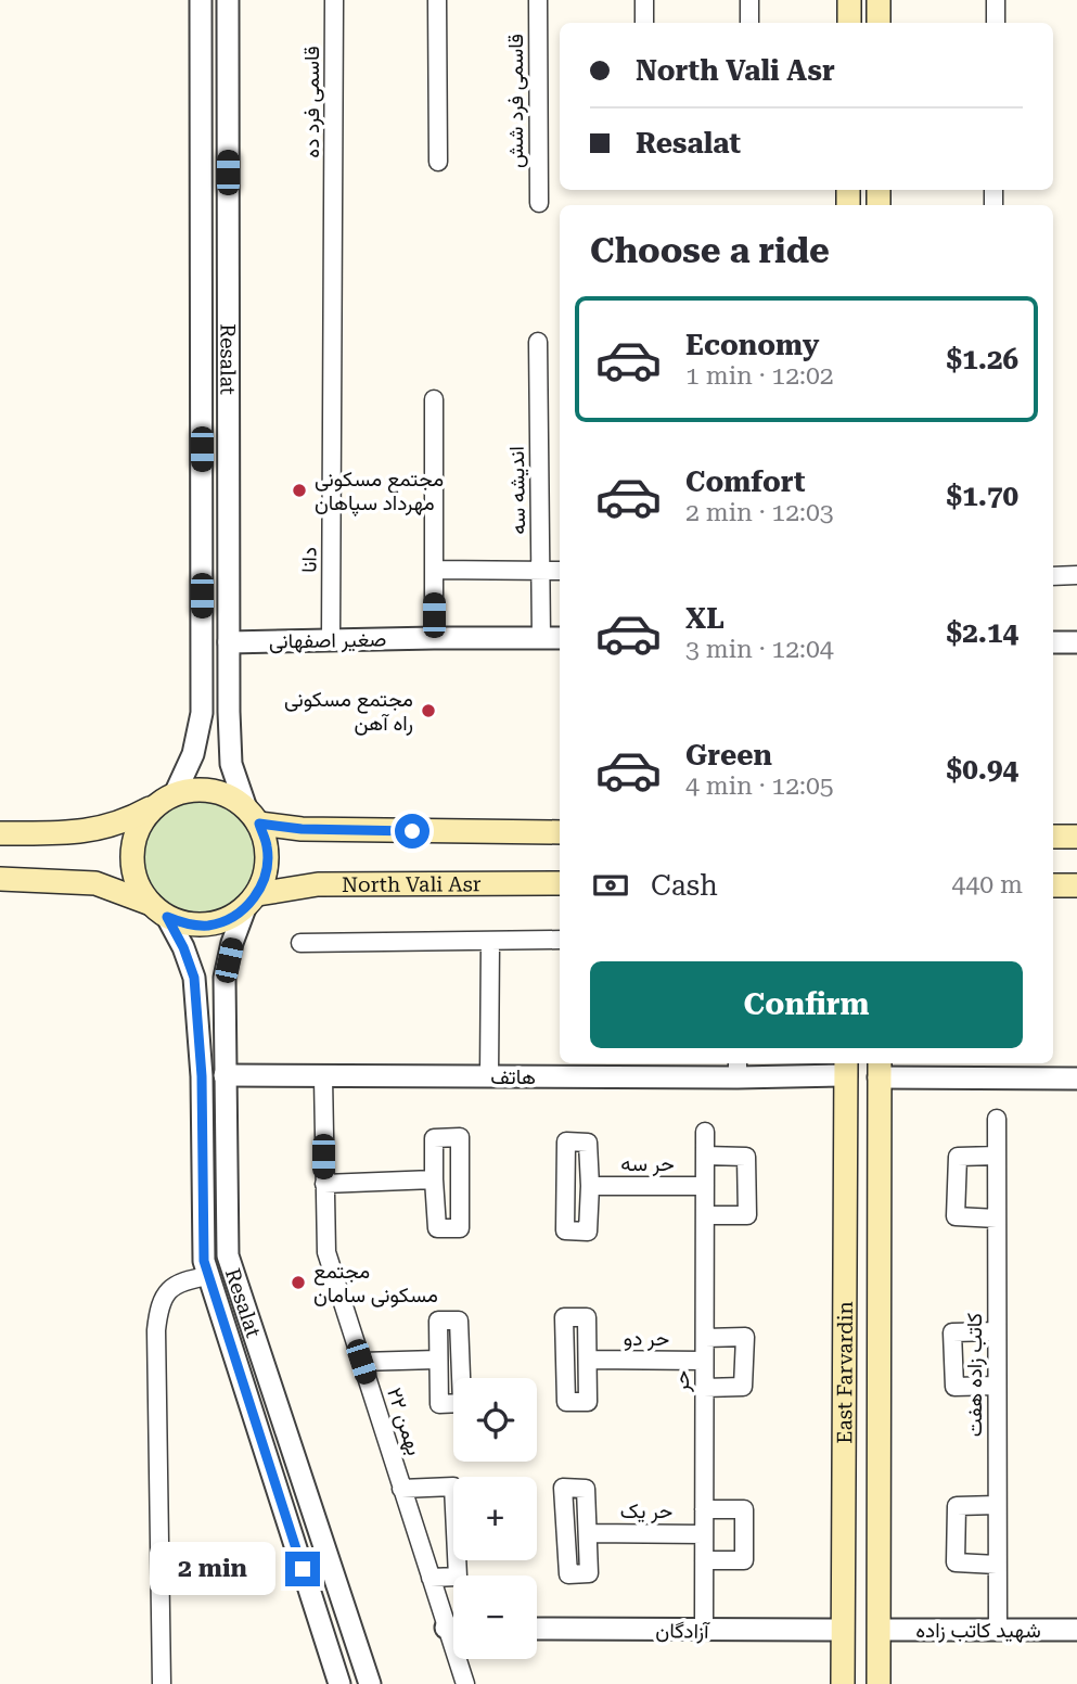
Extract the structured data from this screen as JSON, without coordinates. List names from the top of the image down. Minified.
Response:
{"streets":{"main road":["North Vali Asr","East Farvardin"],"street":["قاسمی فرد شش","قاسمی فرد ده","Resalat","اندیشه سه","دانا","صغیر اصفهانی","هاتف","حر سه","حر دو","کاتب زاده هفت","حر","۲۲ بهمن","حر یک","شهید کاتب زاده","آزادگان"]},"crossings":[["قاسمی فرد ده","دانا"],["Resalat","صغیر اصفهانی"],["Resalat","North Vali Asr"],["Resalat","هاتف"],["اندیشه سه","صغیر اصفهانی"],["دانا","صغیر اصفهانی"],["هاتف","East Farvardin"],["هاتف","۲۲ بهمن"],["حر سه","حر"],["حر دو","حر"],["East Farvardin","شهید کاتب زاده"],["East Farvardin","آزادگان"],["کاتب زاده هفت","شهید کاتب زاده"],["حر","حر یک"],["حر","آزادگان"]],"places":["مجتمع مسکونی مهرداد سپاهان","مجتمع مسکونی راه آهن","مجتمع مسکونی سامان"],"page":{"banner":["North Vali Asr","Resalat"],"heading":"Choose a ride","list":[{"name":"Economy","note":"1 min · 12:02","value":"$1.26"},{"name":"Comfort","note":"2 min · 12:03","value":"$1.70"},{"name":"XL","note":"3 min · 12:04","value":"$2.14"},{"name":"Green","note":"4 min · 12:05","value":"$0.94"}],"pay":["Cash","440 m"],"buttons":"Confirm","map_buttons":["+","−"],"bubble":"2 min"}}
